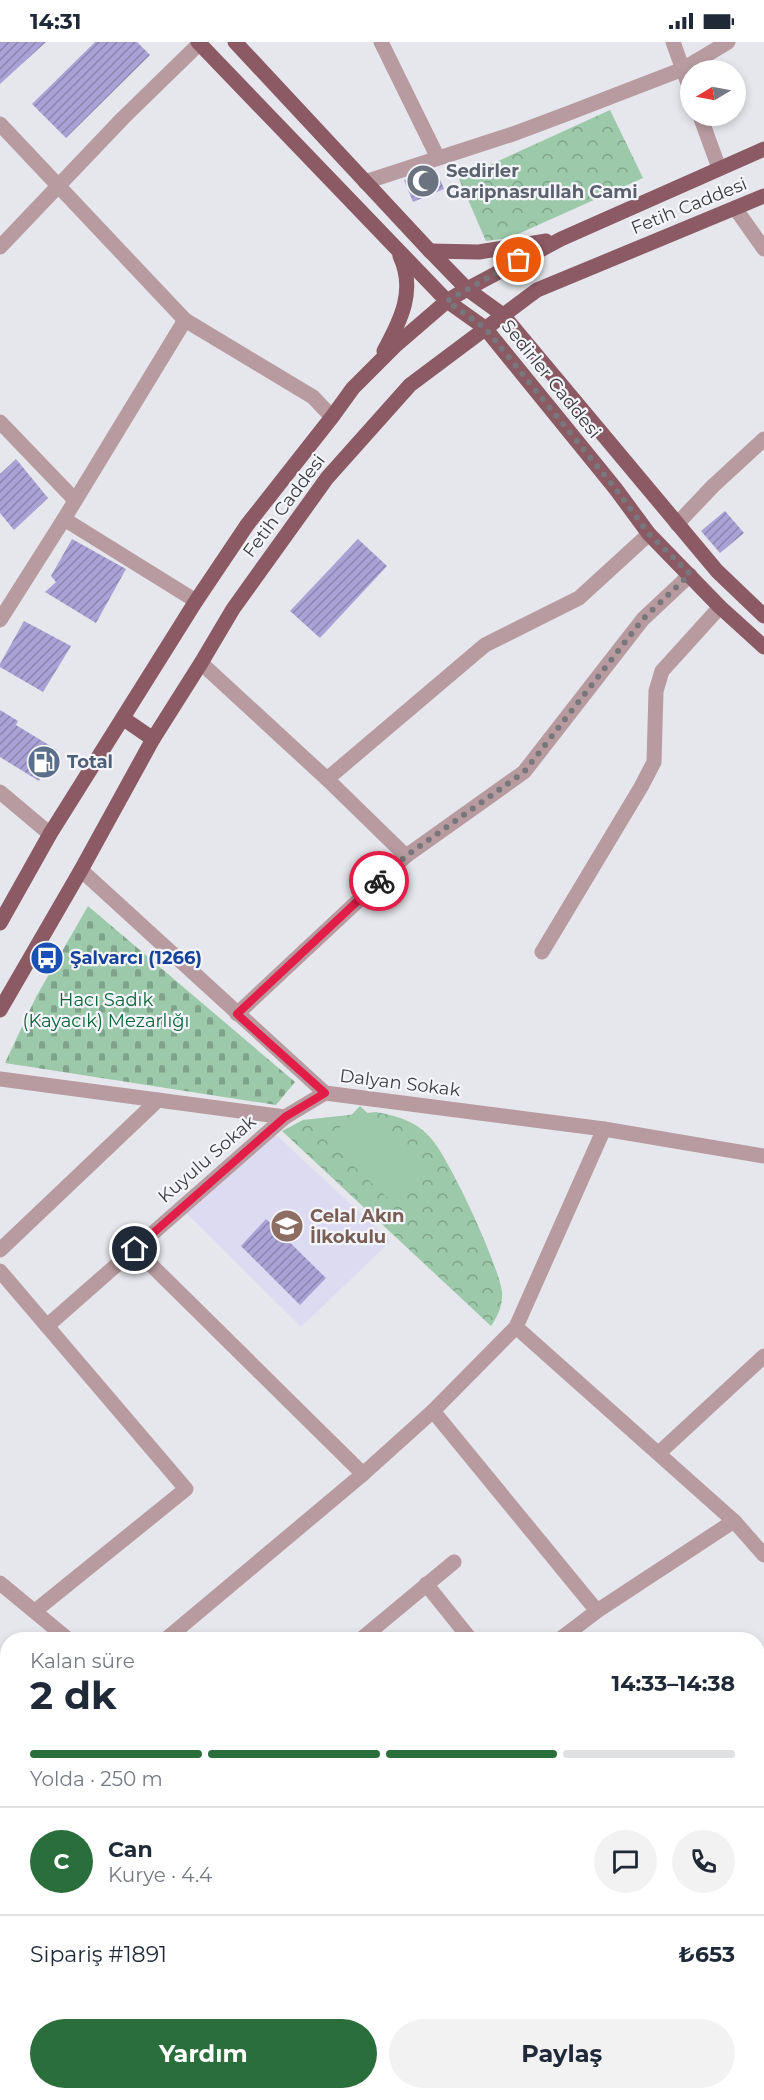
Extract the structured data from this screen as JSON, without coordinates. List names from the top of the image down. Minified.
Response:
{"streets":{"main road":["Fetih Caddesi","Sedirler Caddesi"],"street":["Dalyan Sokak","Kuyulu Sokak"]},"crossings":[["Fetih Caddesi","Sedirler Caddesi"],["Dalyan Sokak","Kuyulu Sokak"]],"parks":["Hacı Sadık (Kayacık) Mezarlığı"],"places":{"mosque":["Sedirler Garipnasrullah Cami"],"fuel station":["Total"],"bus stop":["Şalvarcı (1266)"],"school or university":["Celal Akın İlkokulu"]},"north":"left","page":{"status":"14:31","heading":["2 dk","Kalan süre","14:33–14:38"],"panel":["Can","Kurye · 4.4","Sipariş #1891","₺653"],"bar":"Yolda · 250 m","round":"C","buttons":["Yardım","Paylaş"]}}
